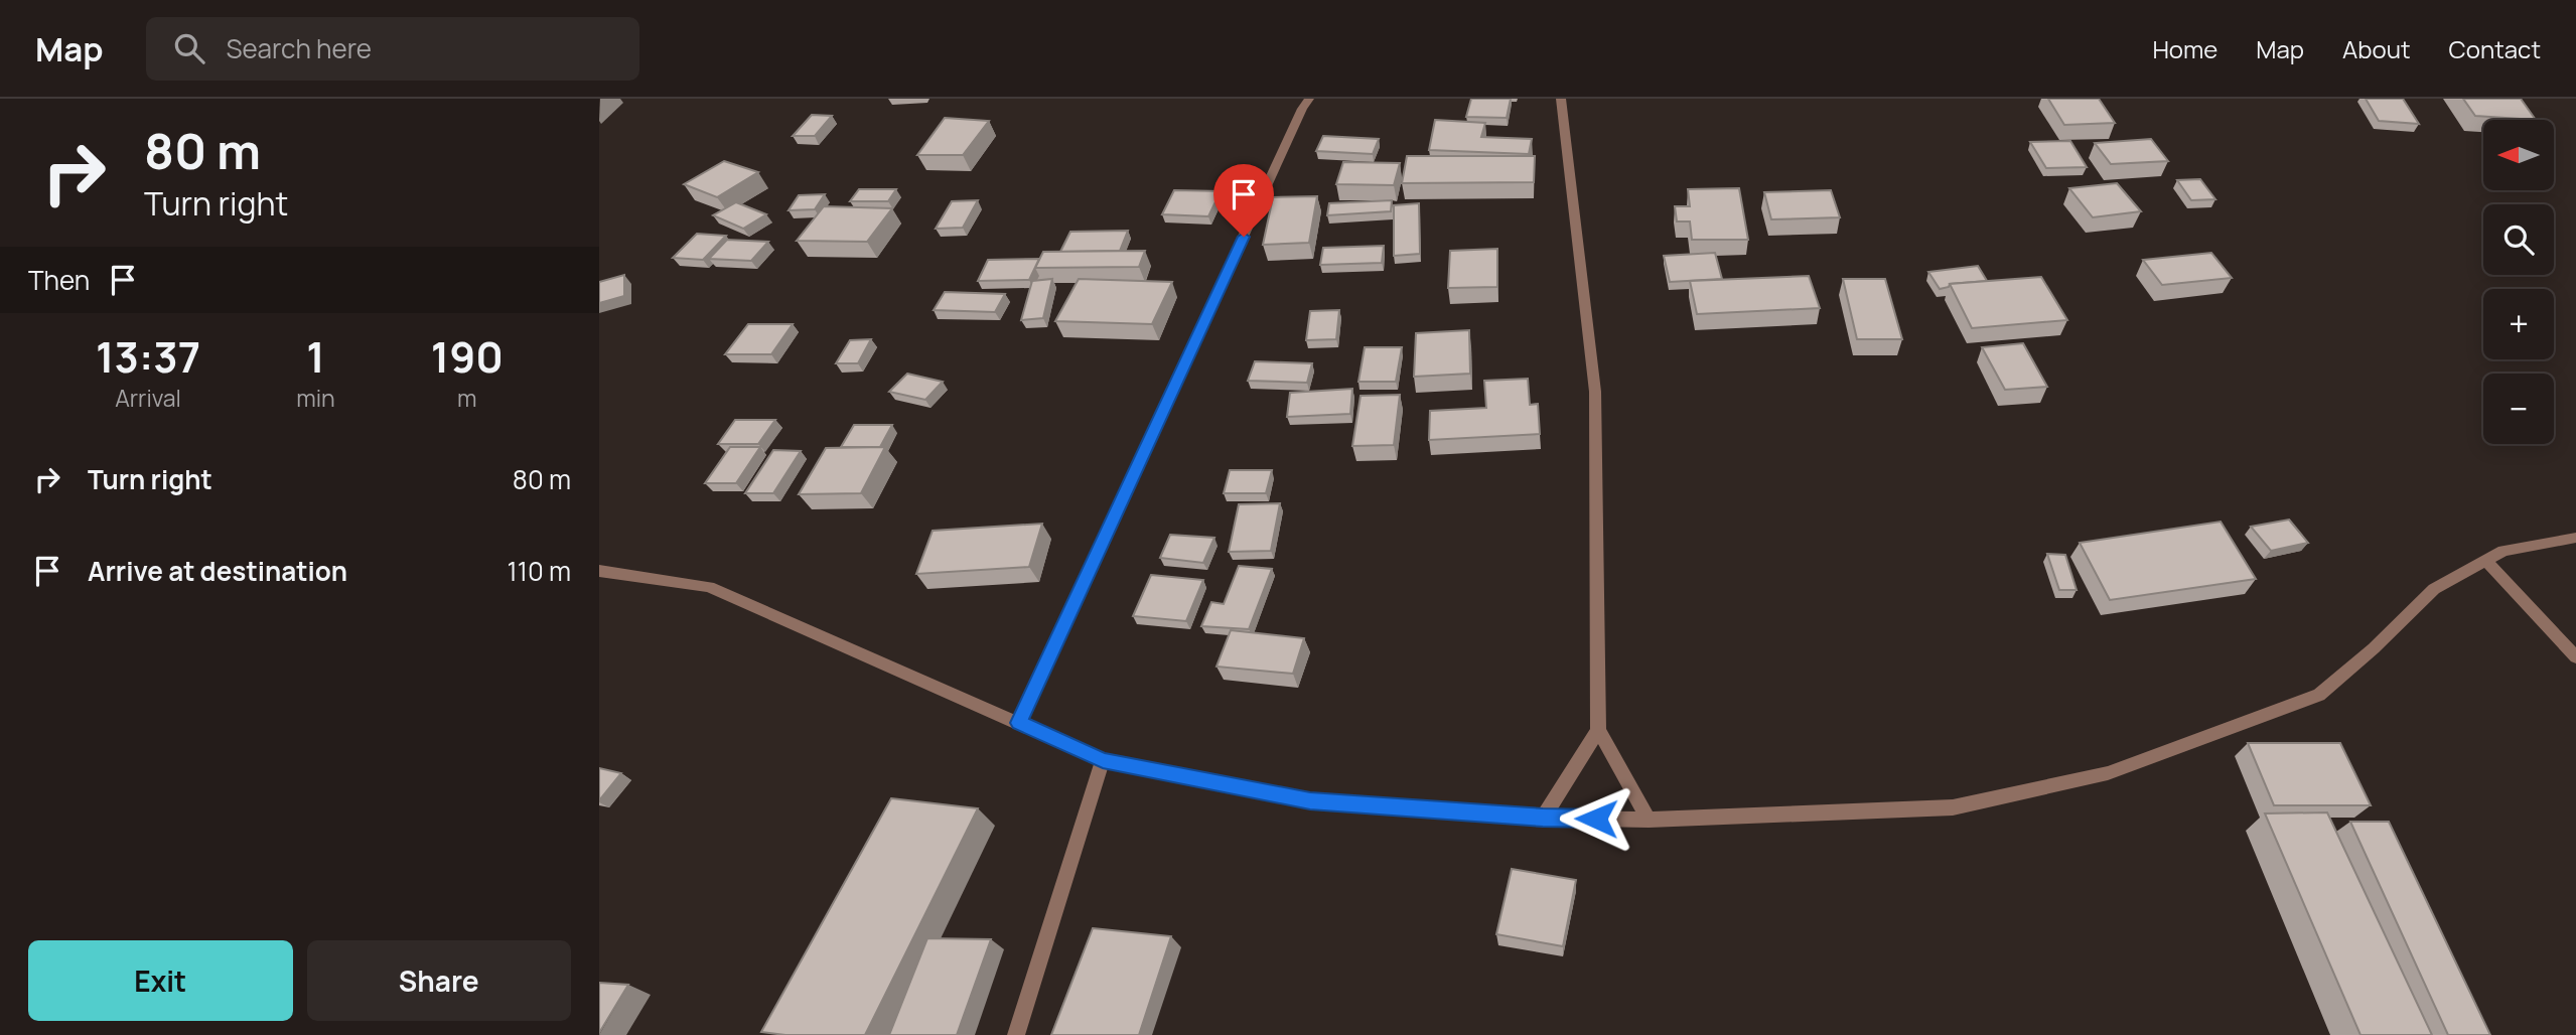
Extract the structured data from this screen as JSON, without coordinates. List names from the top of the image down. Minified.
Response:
{"north":"left","page":{"header":"Map","search":"Search here","nav":["Home","Map","About","Contact"],"turn":["80 m","Turn right"],"map_buttons":["+","−"],"then":"Then","eta":["13:37","Arrival","1","min","190","m"],"list":[{"name":"Turn right","value":"80 m"},{"name":"Arrive at destination","value":"110 m"}],"buttons":["Exit","Share"]}}
